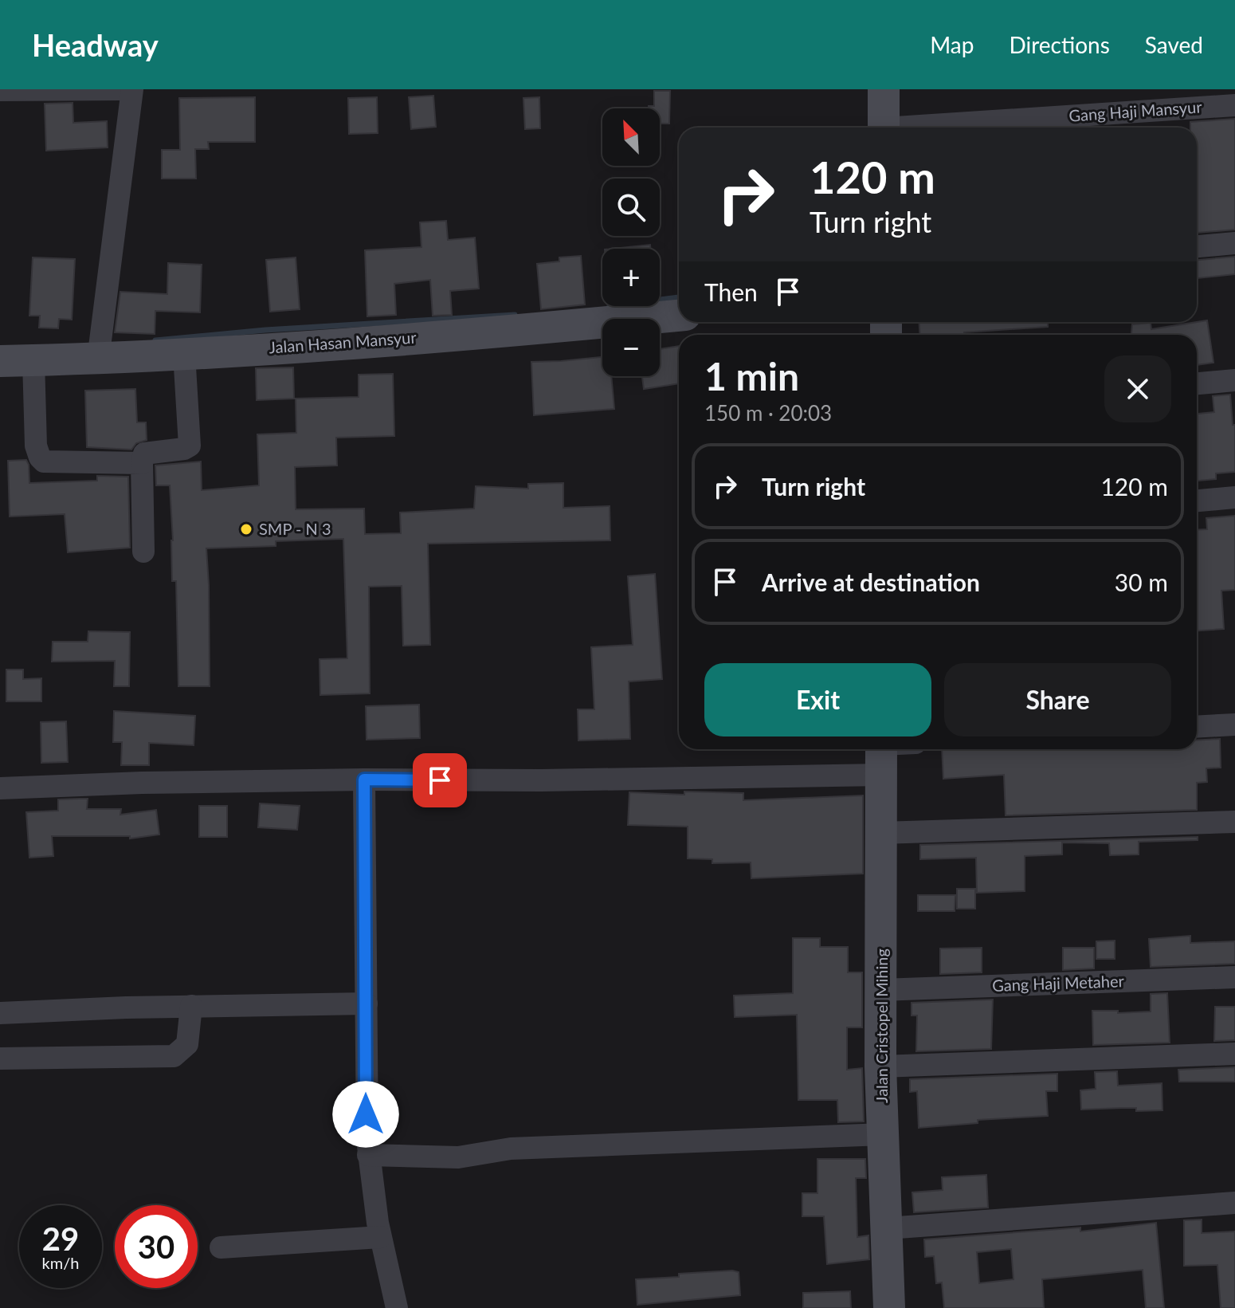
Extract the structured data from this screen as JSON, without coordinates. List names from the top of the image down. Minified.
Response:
{"streets":{"street":["Gang Haji Mansyur","Jalan Hasan Mansyur","Gang Haji Metaher","Jalan Cristopel Mihing"]},"crossings":[["Gang Haji Metaher","Jalan Cristopel Mihing"]],"places":["SMP - N 3"],"north":"top left","page":{"header":"Headway","nav":["Map","Directions","Saved"],"map_buttons":["+","−"],"turn":["120 m","Turn right"],"then":"Then","heading":["1 min","150 m · 20:03"],"list":[{"name":"Turn right","value":"120 m"},{"name":"Arrive at destination","value":"30 m"}],"buttons":["Exit","Share"],"speed":"29 km/h","limit":"30"}}
